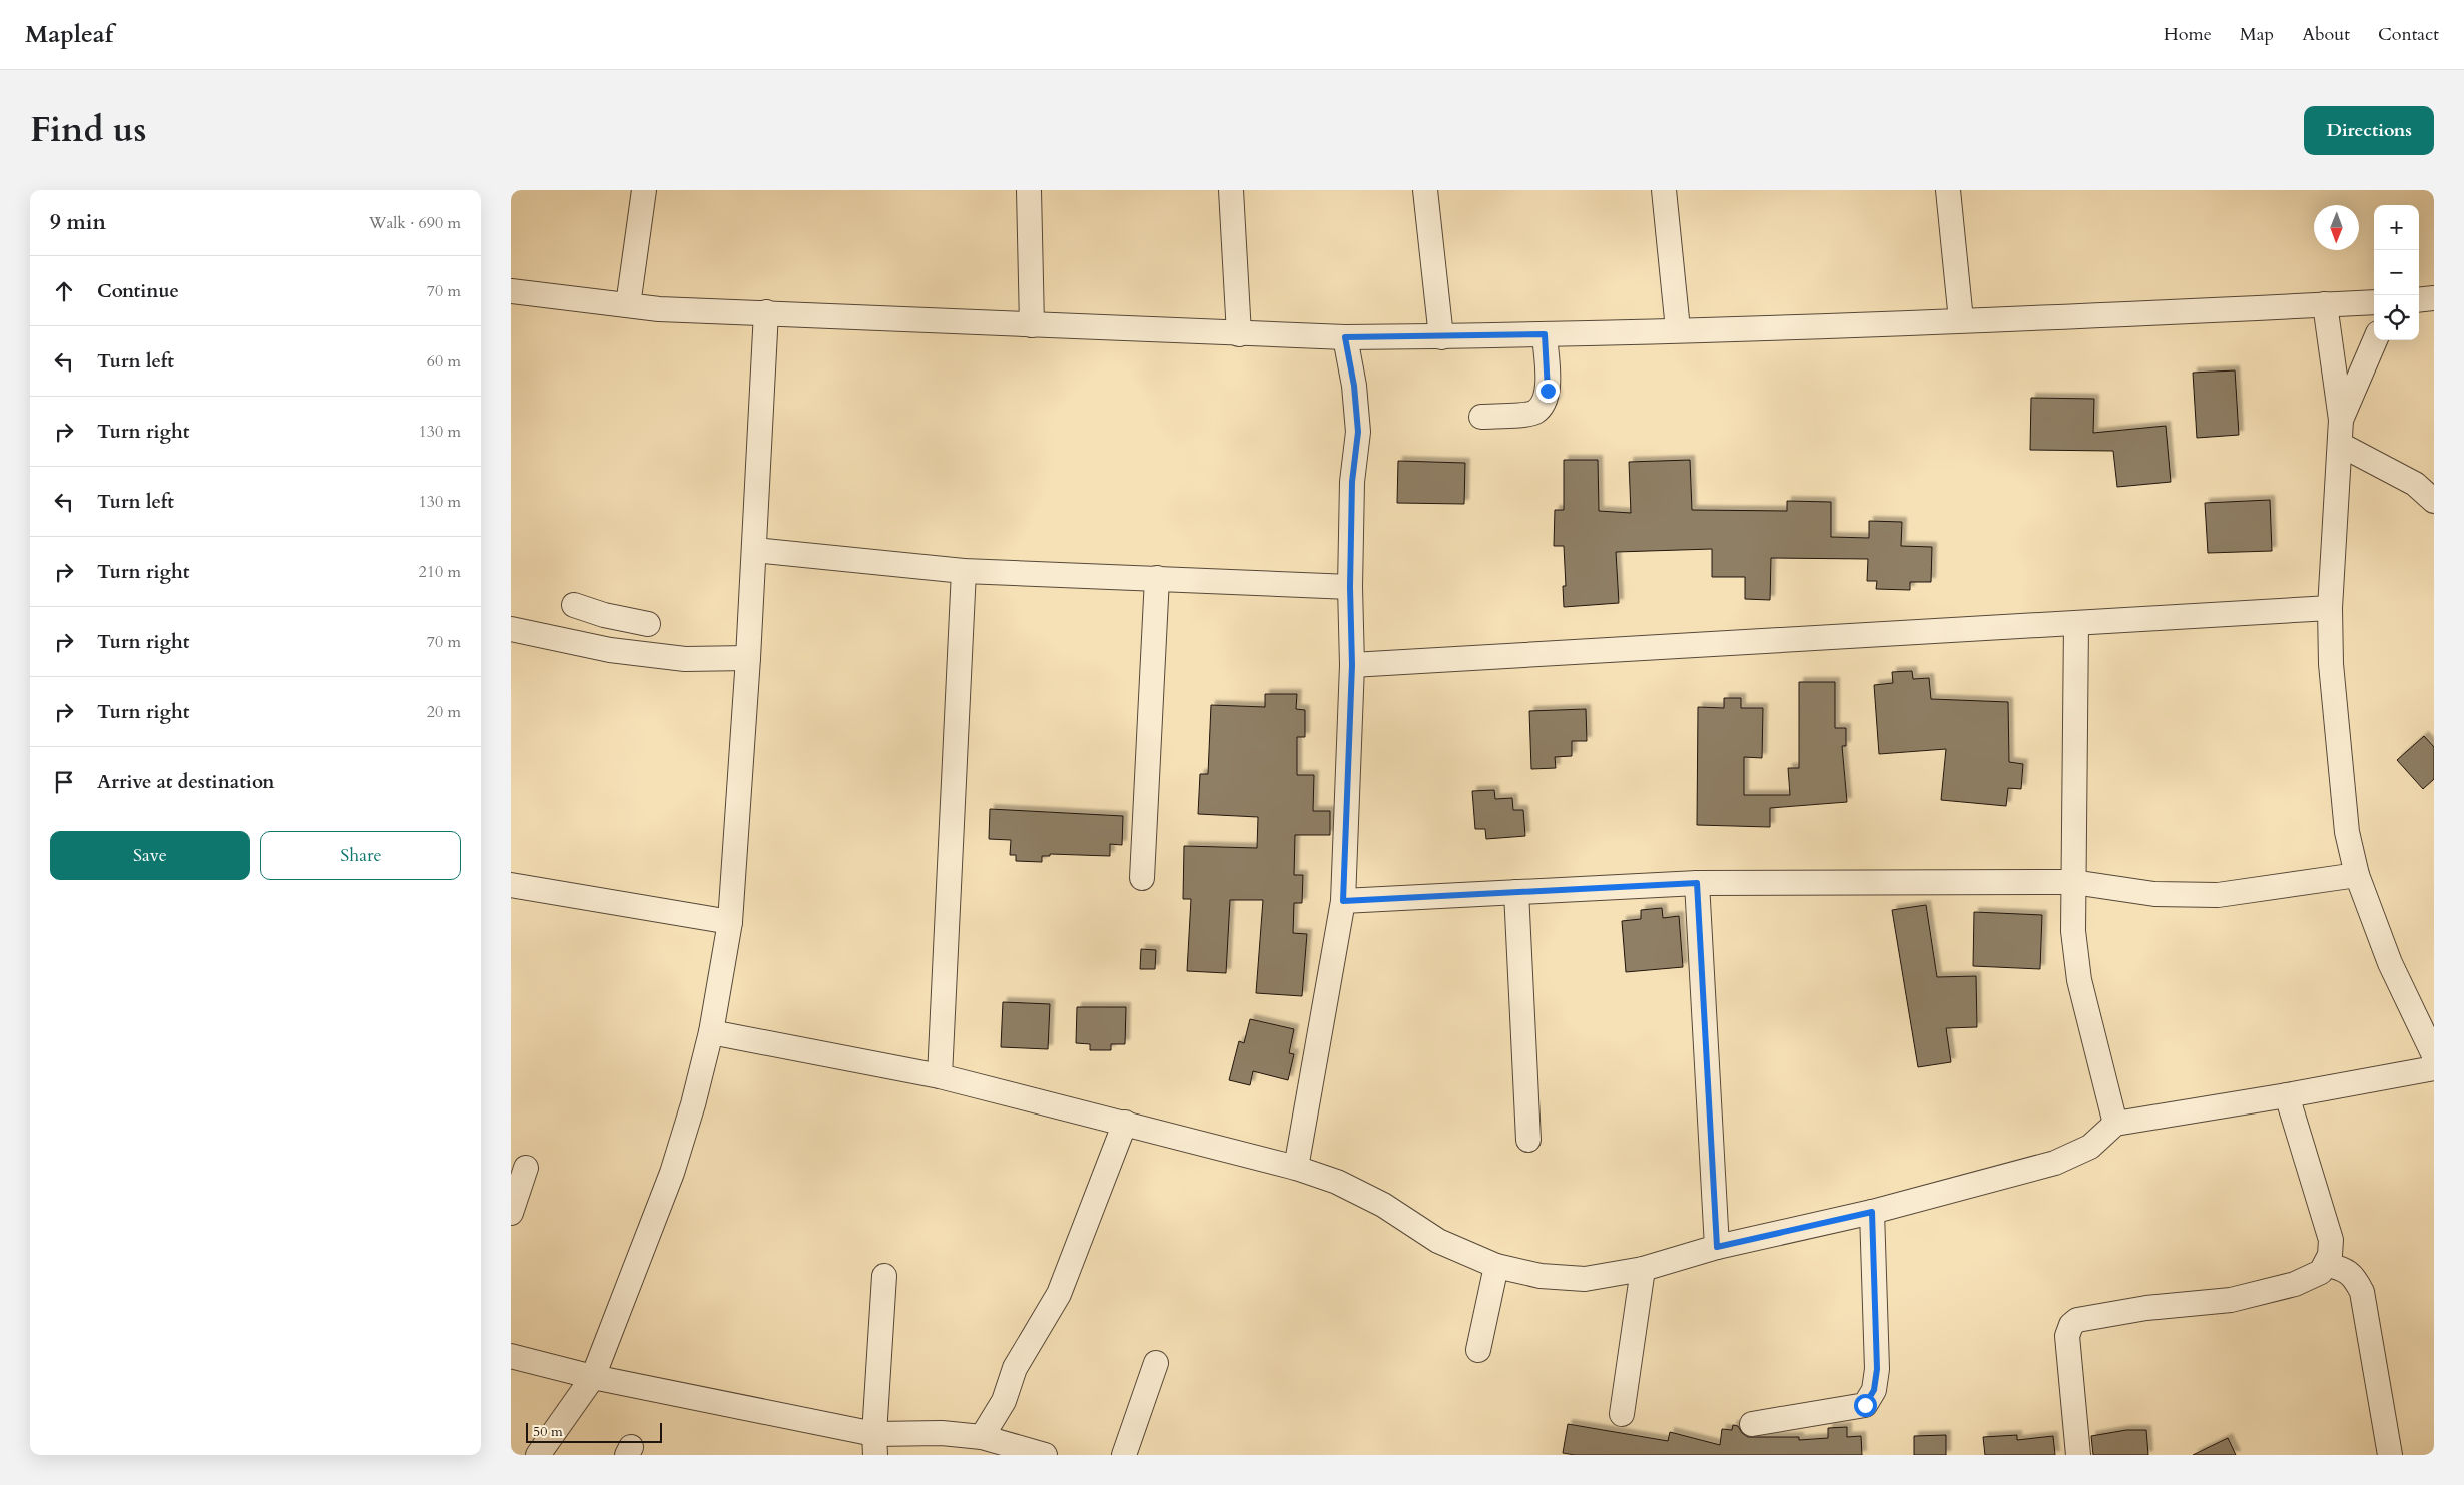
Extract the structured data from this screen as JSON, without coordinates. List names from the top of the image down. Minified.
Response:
{"scale_bar":"50 m","north":"bottom","page":{"header":"Mapleaf","nav":["Home","Map","About","Contact"],"title":"Find us","buttons":["Directions",["Save","Share"]],"heading":["9 min","Walk · 690 m"],"map_buttons":["+","−"],"list":[["Continue","70 m"],["Turn left","60 m"],["Turn right","130 m"],["Turn left","130 m"],["Turn right","210 m"],["Turn right","70 m"],["Turn right","20 m"],"Arrive at destination"],"scale":"50 m"}}
